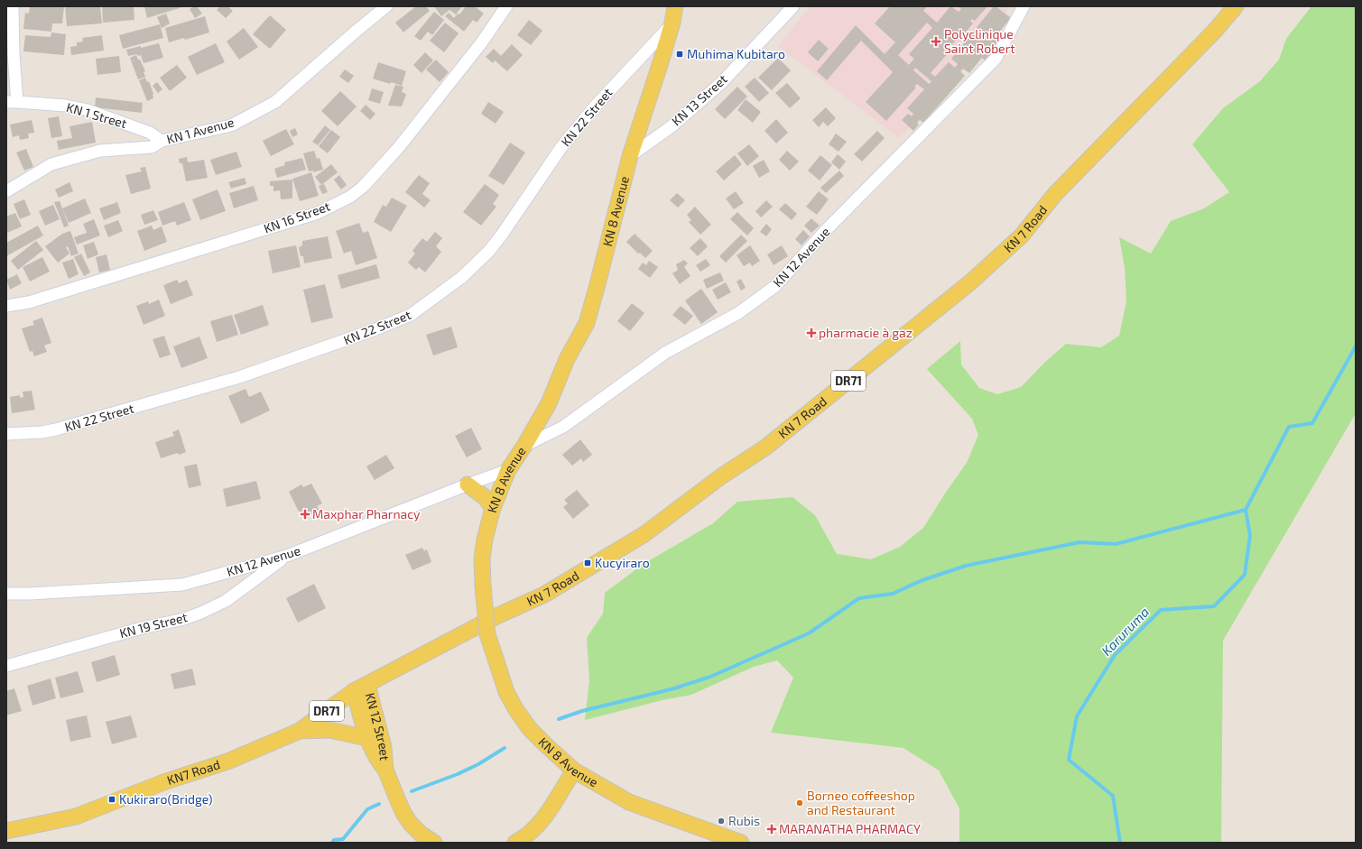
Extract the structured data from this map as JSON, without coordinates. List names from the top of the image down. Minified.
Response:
{"streets":{"main road":["KN 8 Avenue","KN 7 Road","DR71","KN 12 Street","KN7 Road"],"street":["KN 13 Street","KN 1 Street","KN 22 Street","KN 1 Avenue","KN 16 Street","KN 12 Avenue","KN 19 Street"]},"crossings":[["KN 13 Street","KN 8 Avenue"],["KN 1 Street","KN 1 Avenue"],["KN 22 Street","KN 8 Avenue"],["KN 8 Avenue","KN 12 Avenue"],["KN 7 Road","KN 12 Street"],["KN 7 Road","KN7 Road"],["KN 12 Avenue","KN 19 Street"],["KN 12 Street","KN7 Road"]],"water":["Karuruma"],"places":{"health":["Polyclinique Saint Robert","pharmacie à gaz","Maxphar Pharnacy","MARANATHA PHARMACY"],"transit":["Muhima Kubitaro","Kucyiraro","Kukiraro(Bridge)"],"other":["Borneo coffeeshop and Restaurant","Rubis"]}}
